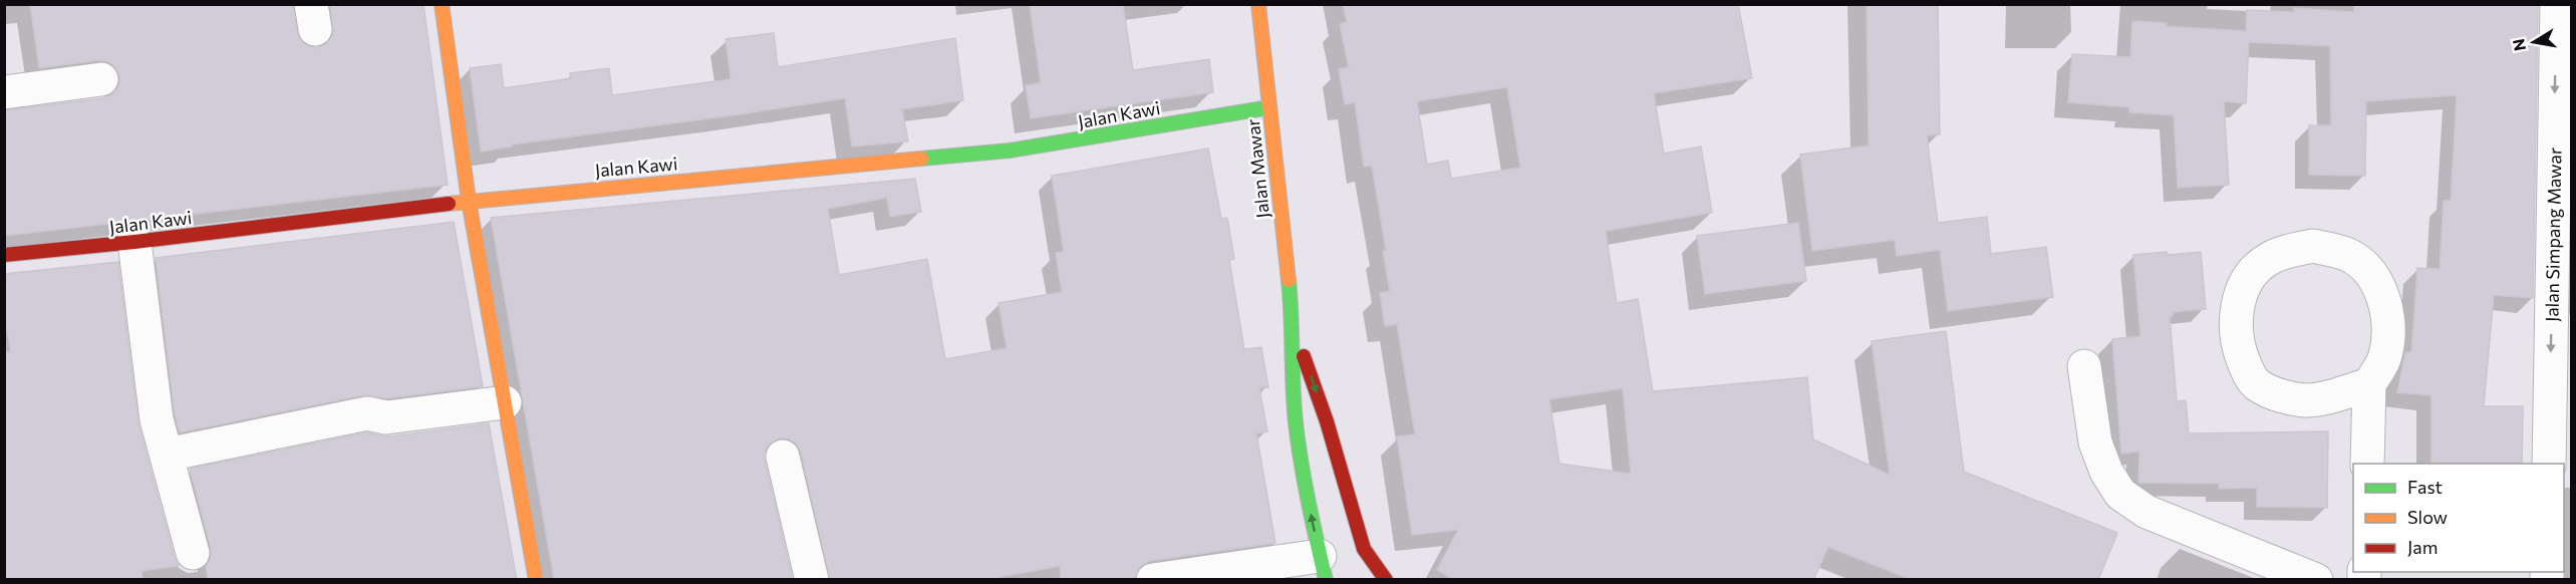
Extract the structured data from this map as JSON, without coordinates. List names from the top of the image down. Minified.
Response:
{"streets":{"street":["Jalan Kawi","Jalan Mawar","Jalan Simpang Mawar"]},"crossings":[["Jalan Kawi","Jalan Mawar"]],"one_way":["Jalan Simpang Mawar"],"legend":["Fast","Slow","Jam"],"north":"left"}
